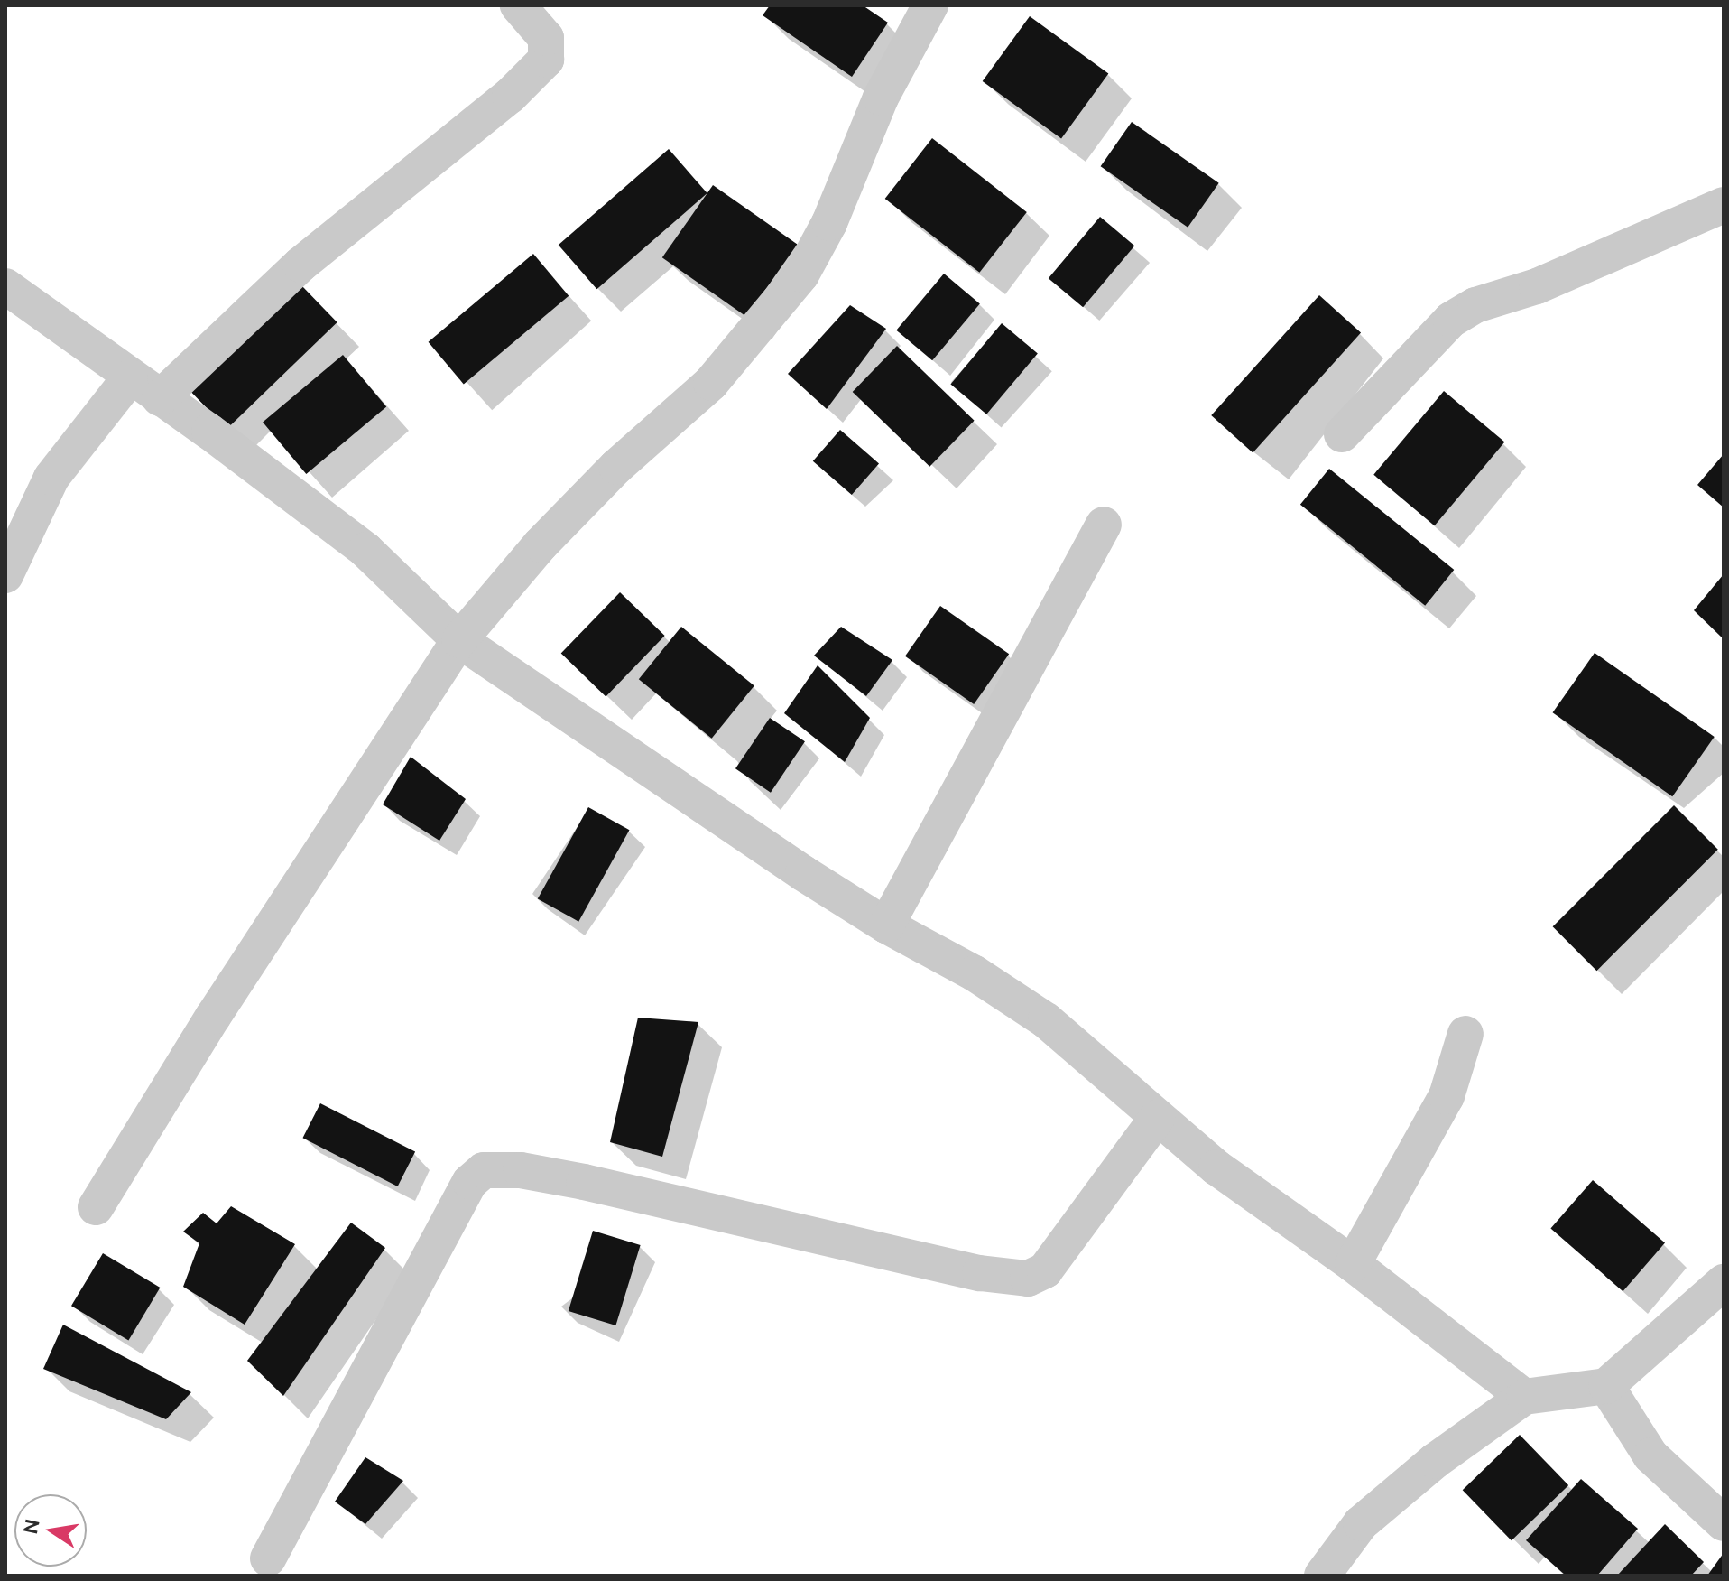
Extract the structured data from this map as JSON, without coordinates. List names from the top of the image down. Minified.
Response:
{"north":"left"}
